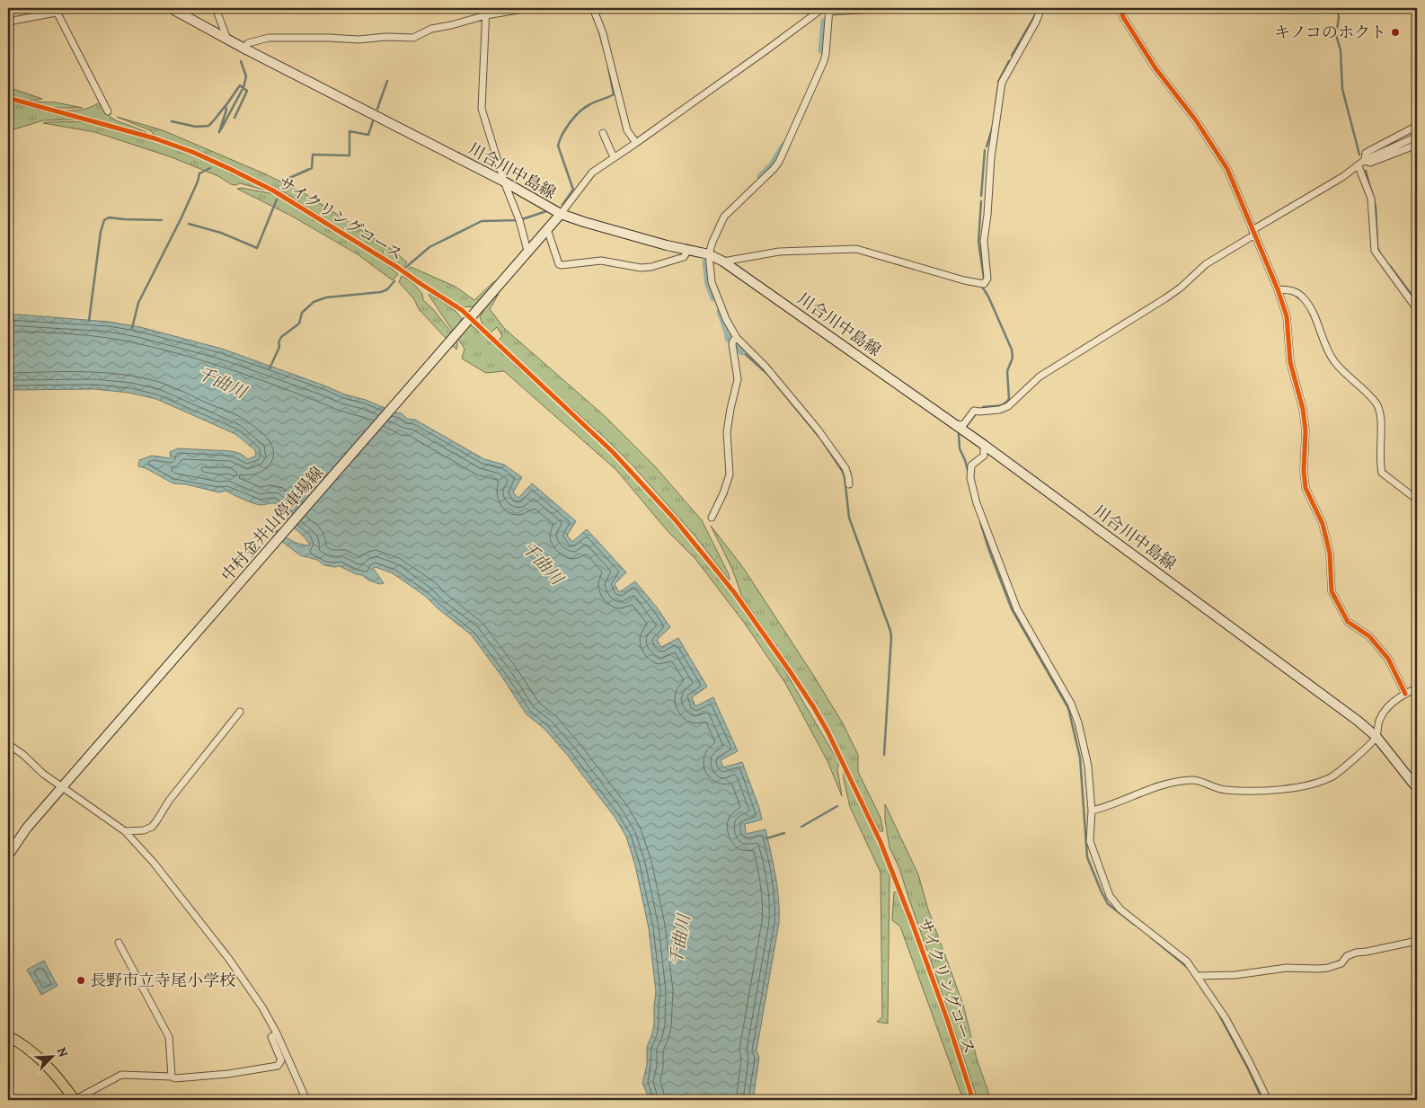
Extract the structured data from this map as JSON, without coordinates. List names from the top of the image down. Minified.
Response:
{"streets":{"main road":["川合川中島線","中村金井山停車場線"],"cycle path":["サイクリングコース"]},"crossings":[["川合川中島線","中村金井山停車場線"]],"water":["千曲川"],"places":["キノコのホクト","長野市立寺尾小学校"],"north":"top right"}
